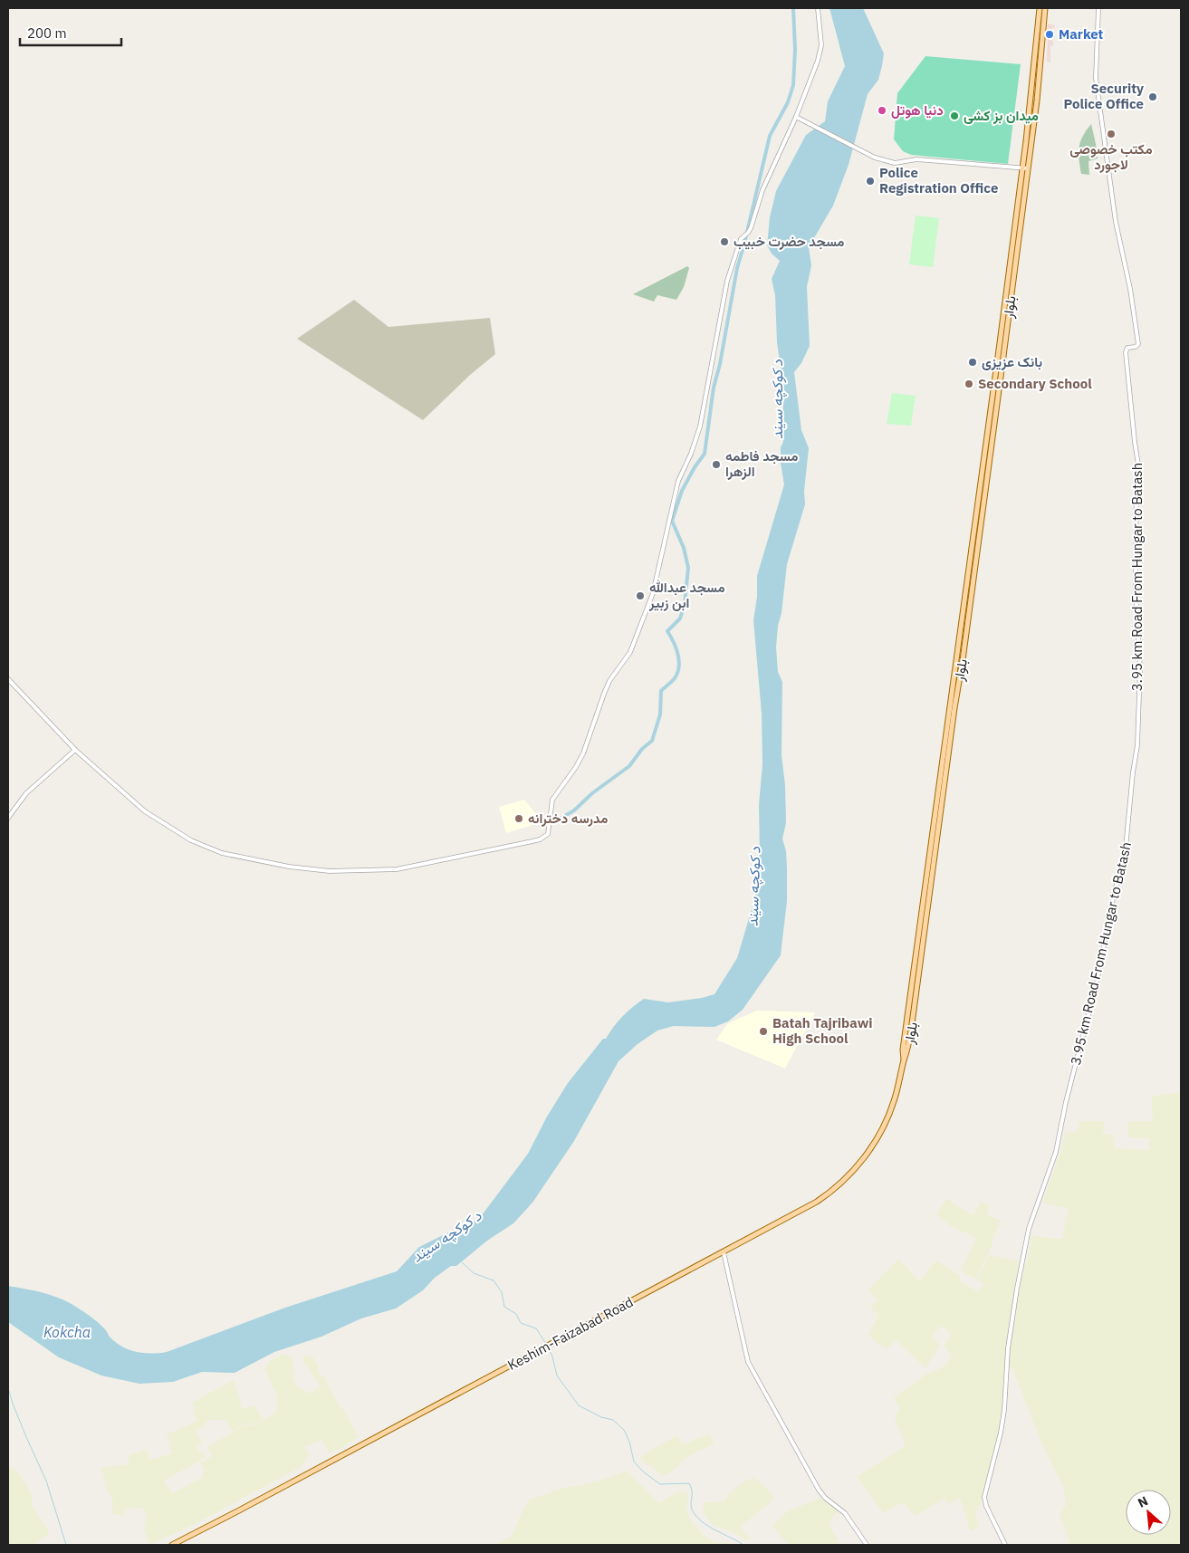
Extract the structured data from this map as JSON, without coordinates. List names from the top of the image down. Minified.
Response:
{"streets":{"main road":["بلوار","Keshim-Faizabad Road"],"street":["3.95 km Road From Hungar to Batash"]},"crossings":[["بلوار","Keshim-Faizabad Road"]],"water":["د کوکچه سیند","Kokcha"],"places":["Market","Security Police Office","دنیا هوتل","میدان بز کشی","مکتب خصوصی لاجورد","Police Registration Office","مسجد حضرت خبیب","بانک عزیزی","Secondary School","مسجد فاطمه الزهرا","مسجد عبدالله ابن زبیر","مدرسه دخترانه","Batah Tajribawi High School"],"scale_bar":"200 m","north":"top left"}
